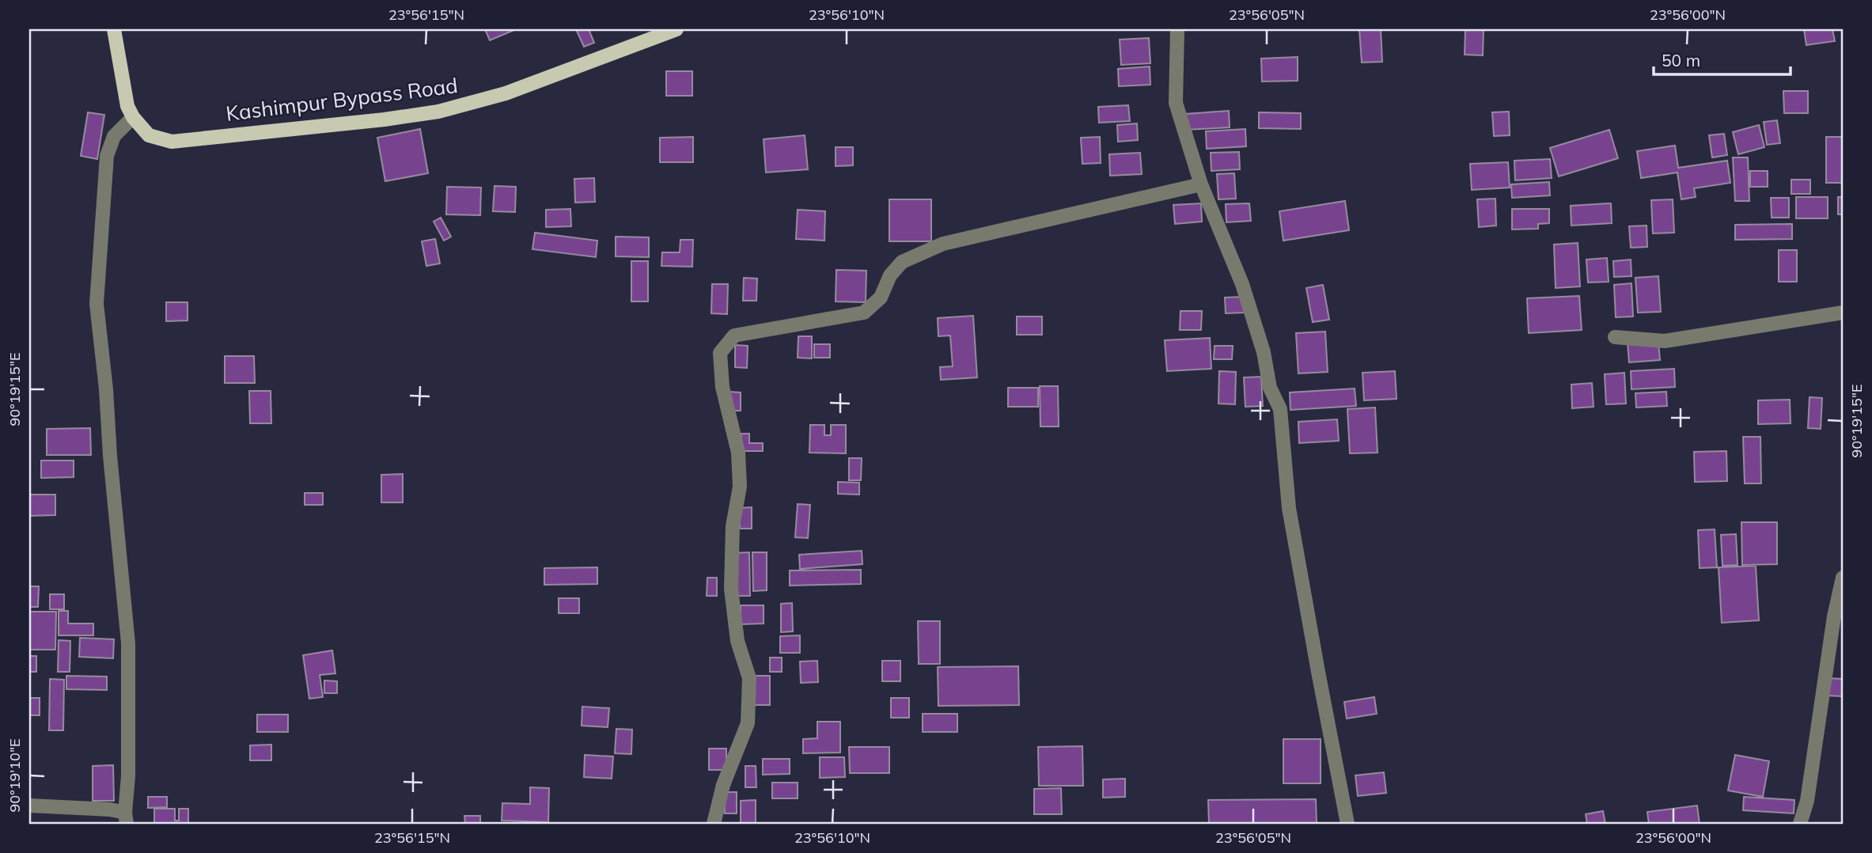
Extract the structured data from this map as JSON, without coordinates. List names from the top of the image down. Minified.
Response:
{"streets":{"main road":["Kashimpur Bypass Road"]},"scale_bar":"50 m","coordinates":["23°56'15\"N","23°56'10\"N","23°56'05\"N","23°56'00\"N","90°19'15\"E","90°19'10\"E"]}
